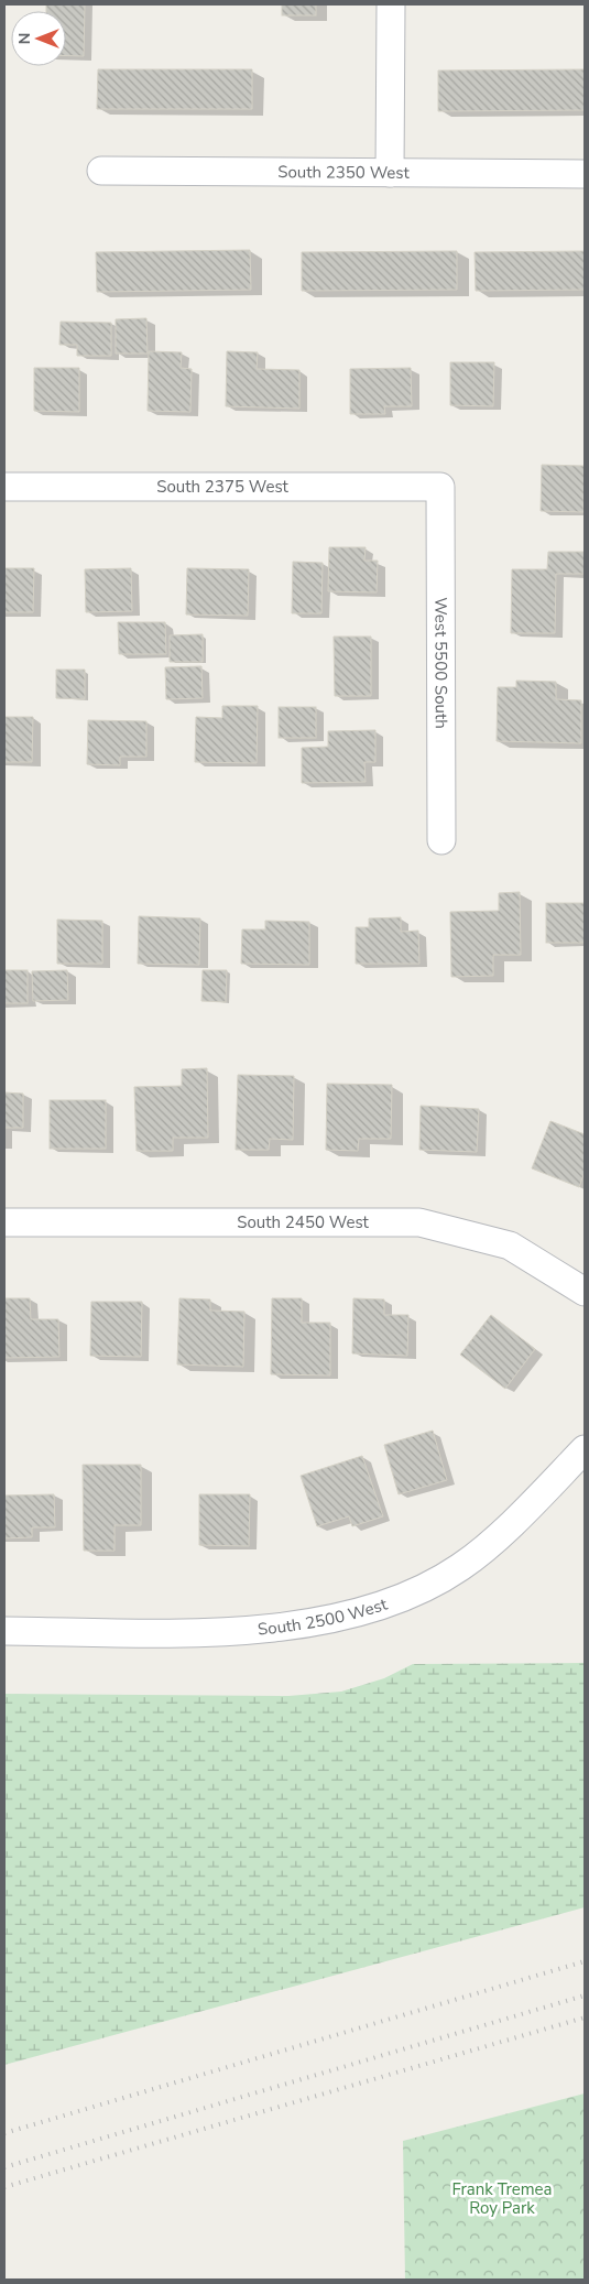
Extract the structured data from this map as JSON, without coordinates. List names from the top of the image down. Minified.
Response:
{"streets":{"street":["South 2350 West","South 2375 West","West 5500 South","South 2450 West","South 2500 West"]},"crossings":[["South 2375 West","West 5500 South"]],"parks":["Frank Tremea Roy Park"],"north":"left"}
